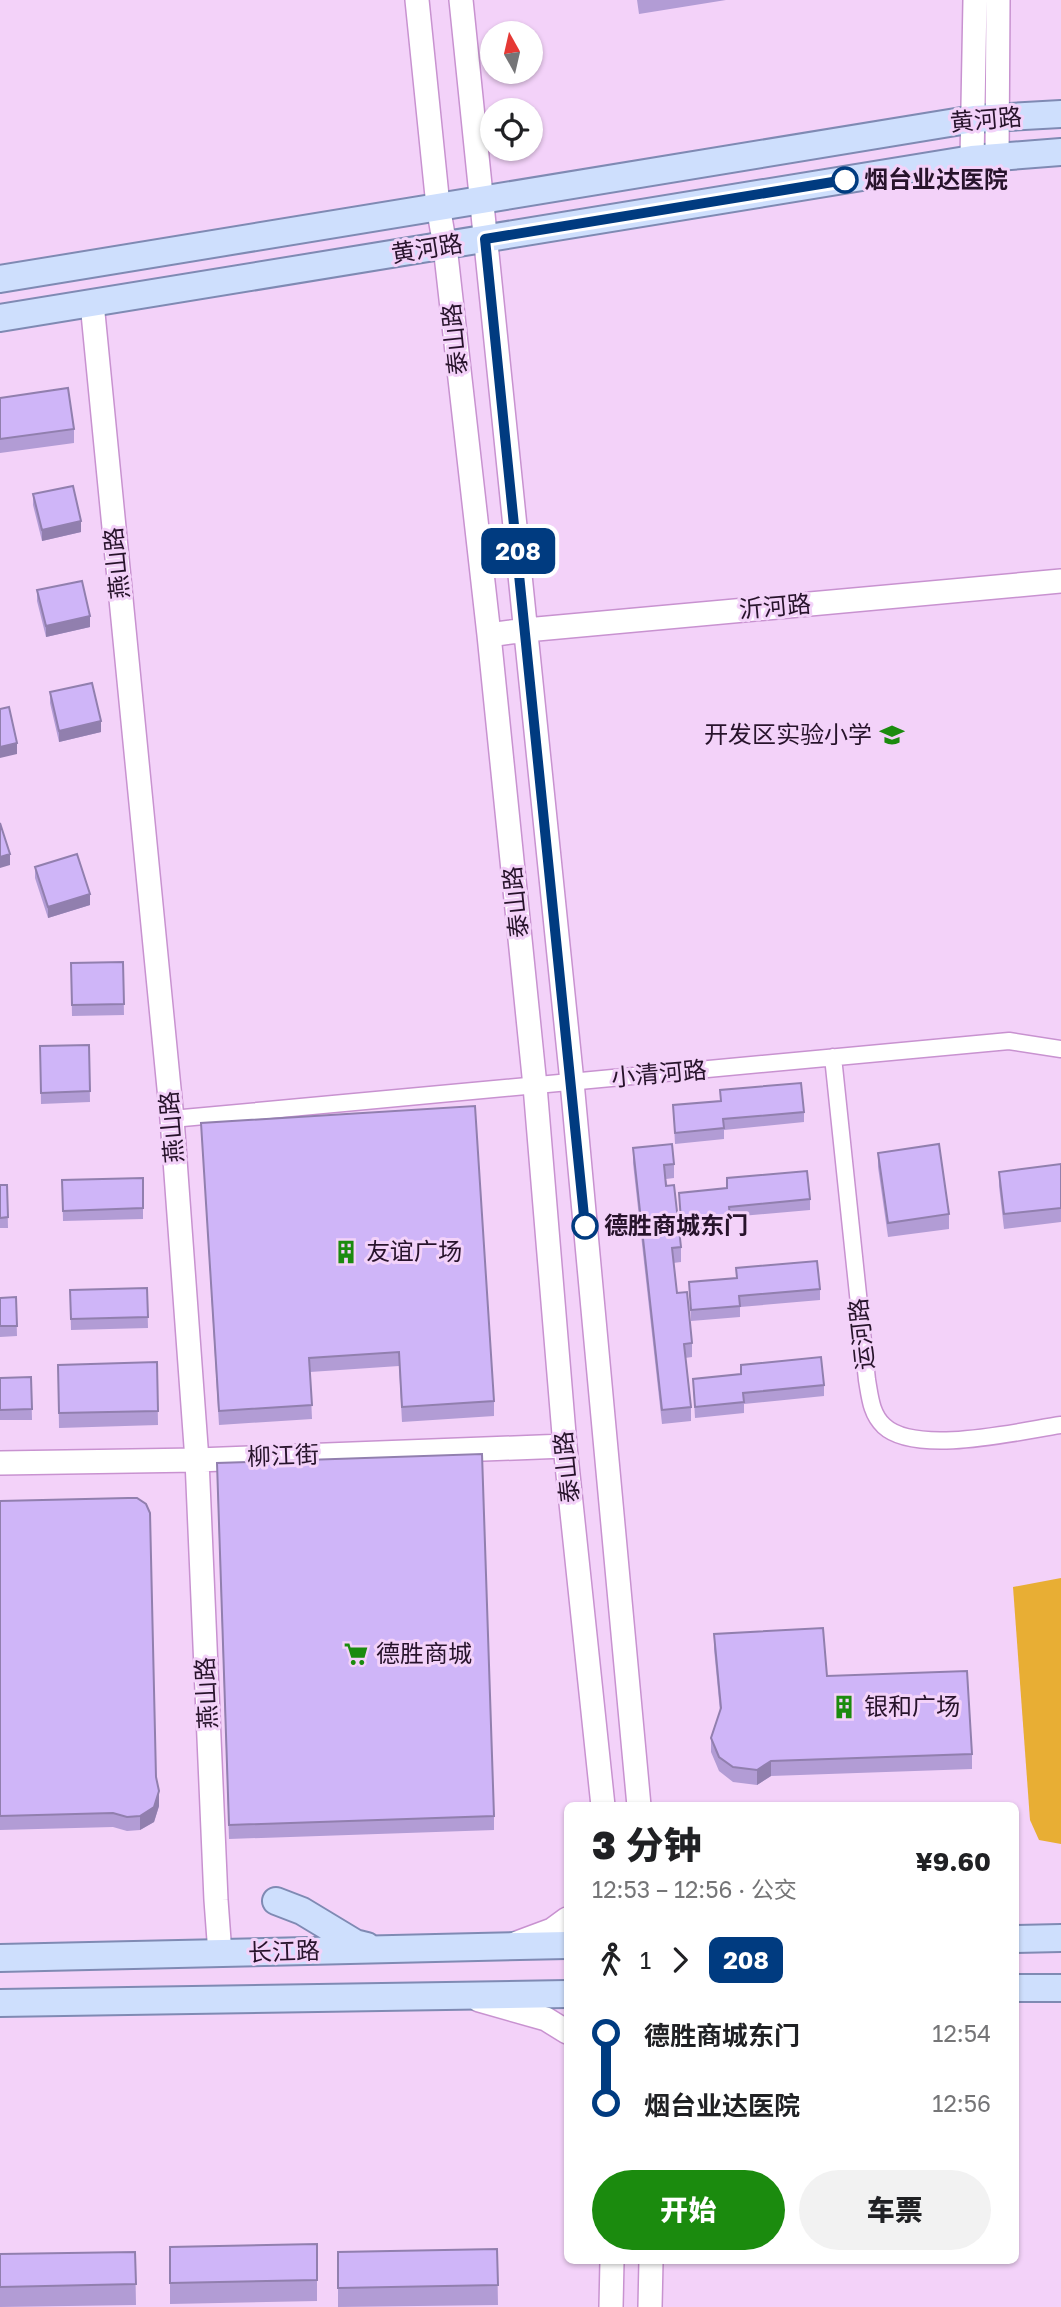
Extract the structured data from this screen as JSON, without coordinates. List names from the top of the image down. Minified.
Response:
{"streets":{"main road":["黄河路","泰山路","燕山路","沂河路","柳江街","长江路"],"street":["小清河路","运河路"]},"crossings":[["黄河路","泰山路"],["黄河路","燕山路"],["泰山路","沂河路"],["泰山路","小清河路"],["泰山路","柳江街"],["燕山路","小清河路"],["燕山路","柳江街"],["燕山路","长江路"],["小清河路","运河路"]],"places":{"other":["烟台业达医院","德胜商城东门"],"school or university":["开发区实验小学"],"building":["友谊广场","银和广场"],"supermarket":["德胜商城"]},"lines":["bus line 208"],"north":"top","page":{"on_map":"208","heading":["3 分钟","12:53 – 12:56 · 公交","¥9.60"],"legs":["1","208"],"list":[{"name":"德胜商城东门","value":"12:54"},{"name":"烟台业达医院","value":"12:56"}],"buttons":["开始","车票"]}}
